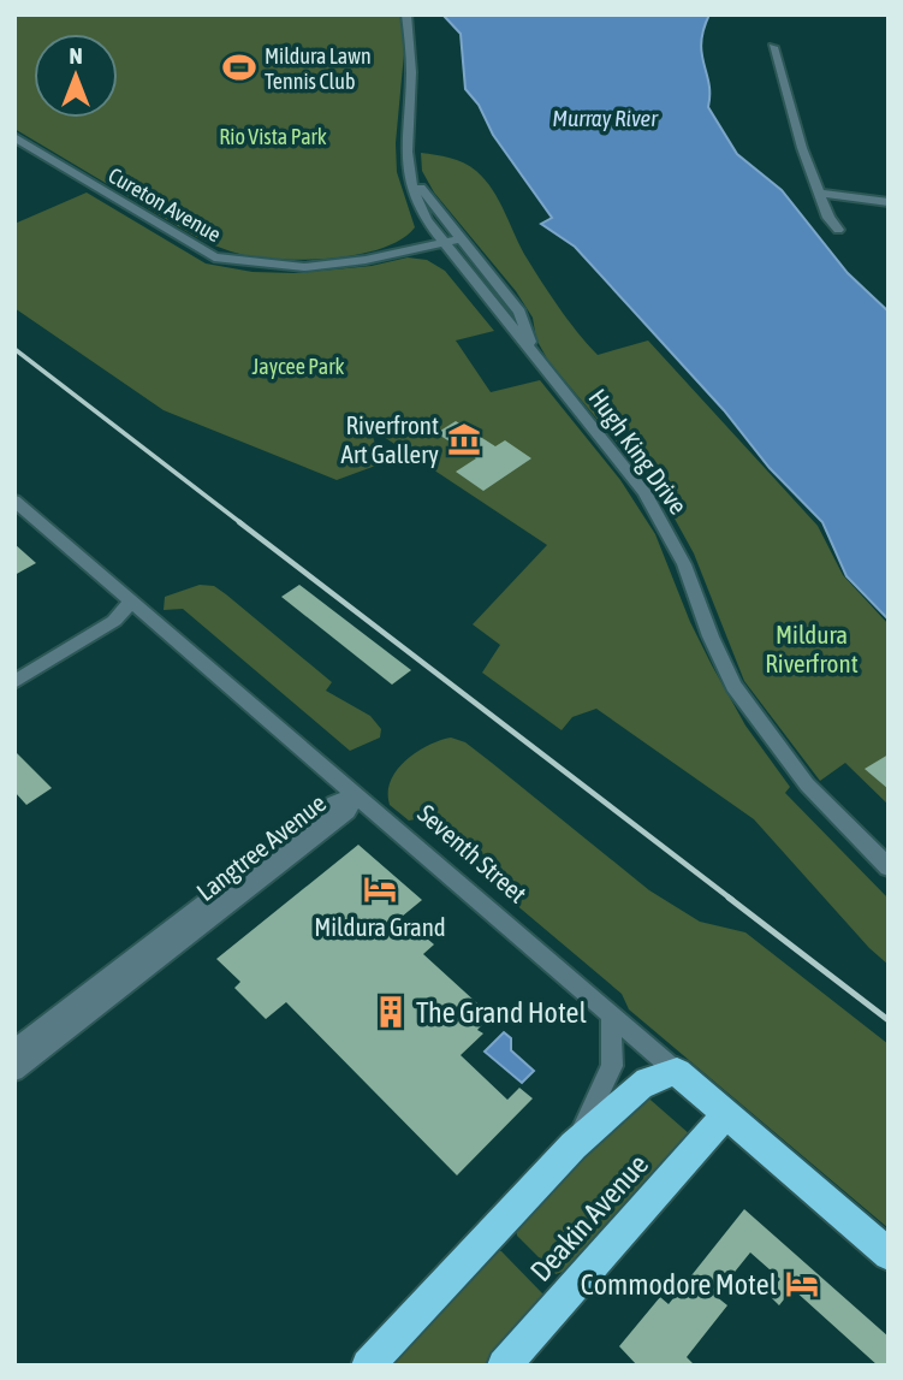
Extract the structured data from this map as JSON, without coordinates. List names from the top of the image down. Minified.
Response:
{"streets":{"highway":["Seventh Street","Deakin Avenue"],"street":["Cureton Avenue","Hugh King Drive","Langtree Avenue"]},"crossings":[["Cureton Avenue","Hugh King Drive"],["Langtree Avenue","Seventh Street"],["Seventh Street","Deakin Avenue"]],"water":["Murray River"],"parks":["Rio Vista Park","Jaycee Park","Mildura Riverfront"],"places":{"sports":["Mildura Lawn Tennis Club"],"museum":["Riverfront Art Gallery"],"hotel":["Mildura Grand","Commodore Motel"],"building":["The Grand Hotel"]},"north":"top"}
